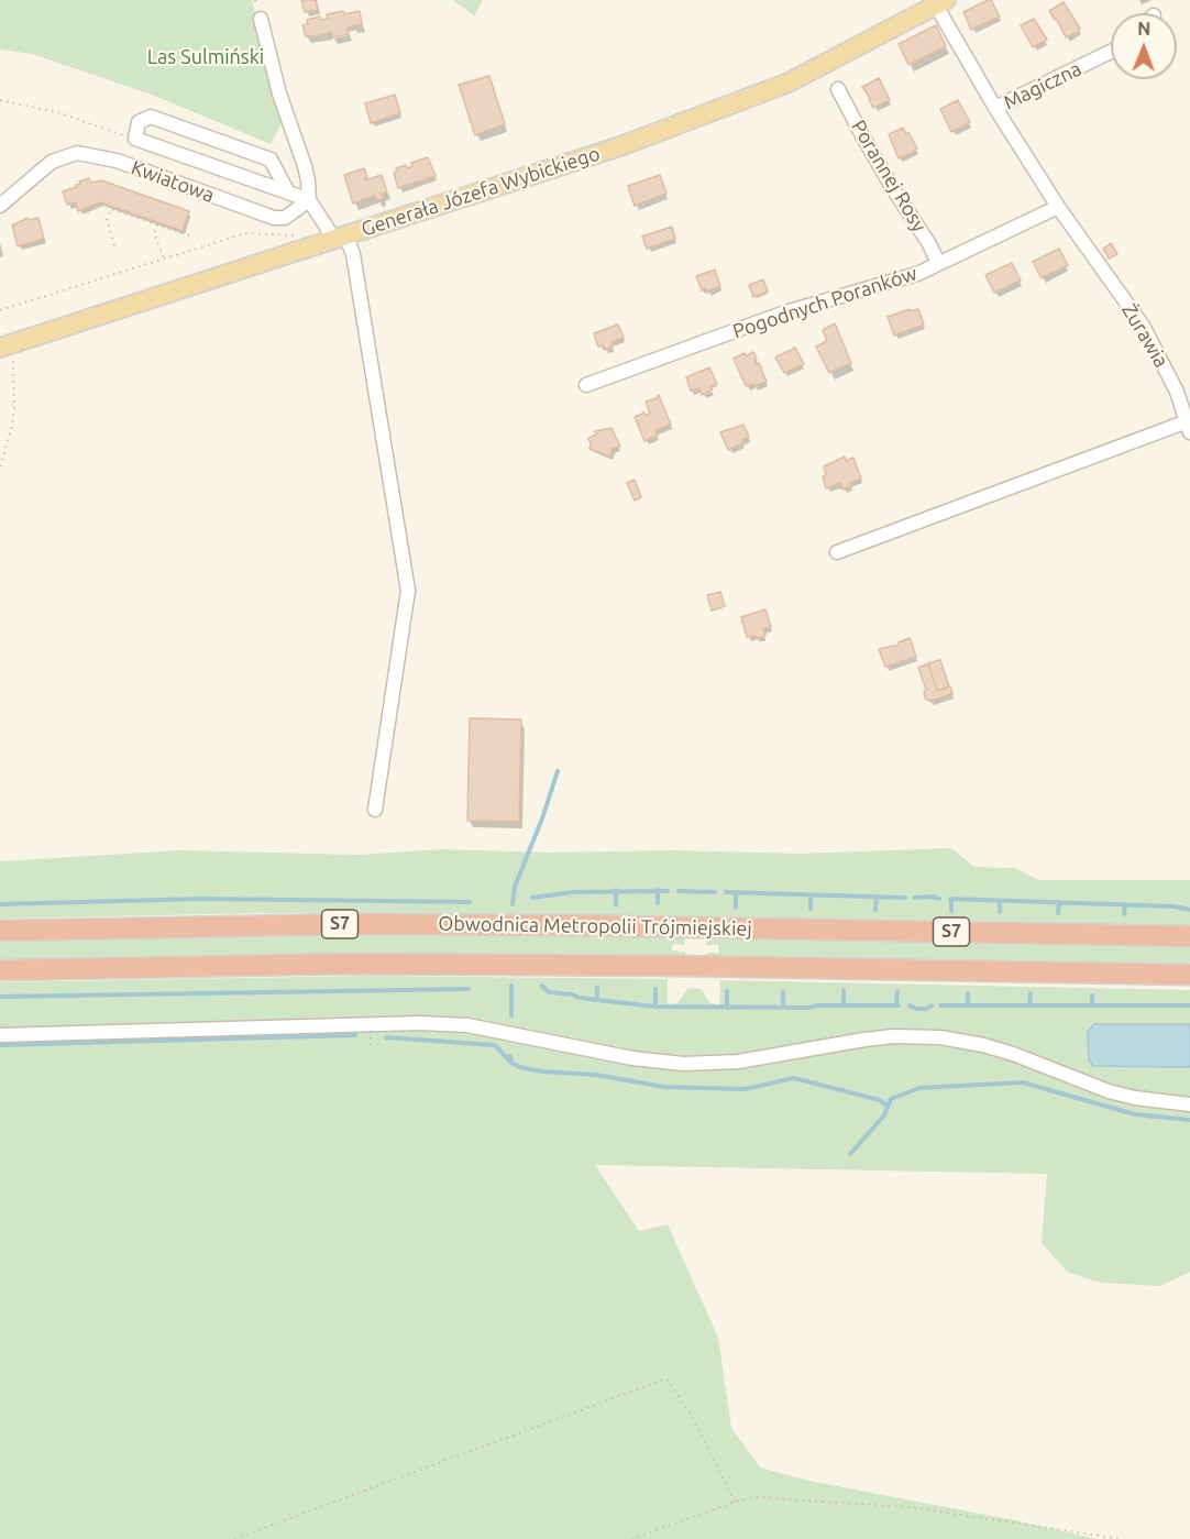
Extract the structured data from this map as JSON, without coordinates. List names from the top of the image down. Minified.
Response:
{"streets":{"highway":["S7","Obwodnica Metropolii Trójmiejskiej"],"main road":["Generała Józefa Wybickiego"],"street":["Magiczna","Porannej Rosy","Kwiatowa","Pogodnych Poranków","Żurawia"]},"crossings":[["Magiczna","Żurawia"],["Porannej Rosy","Pogodnych Poranków"],["Generała Józefa Wybickiego","Żurawia"],["Pogodnych Poranków","Żurawia"]],"parks":["Las Sulmiński"],"north":"top"}
